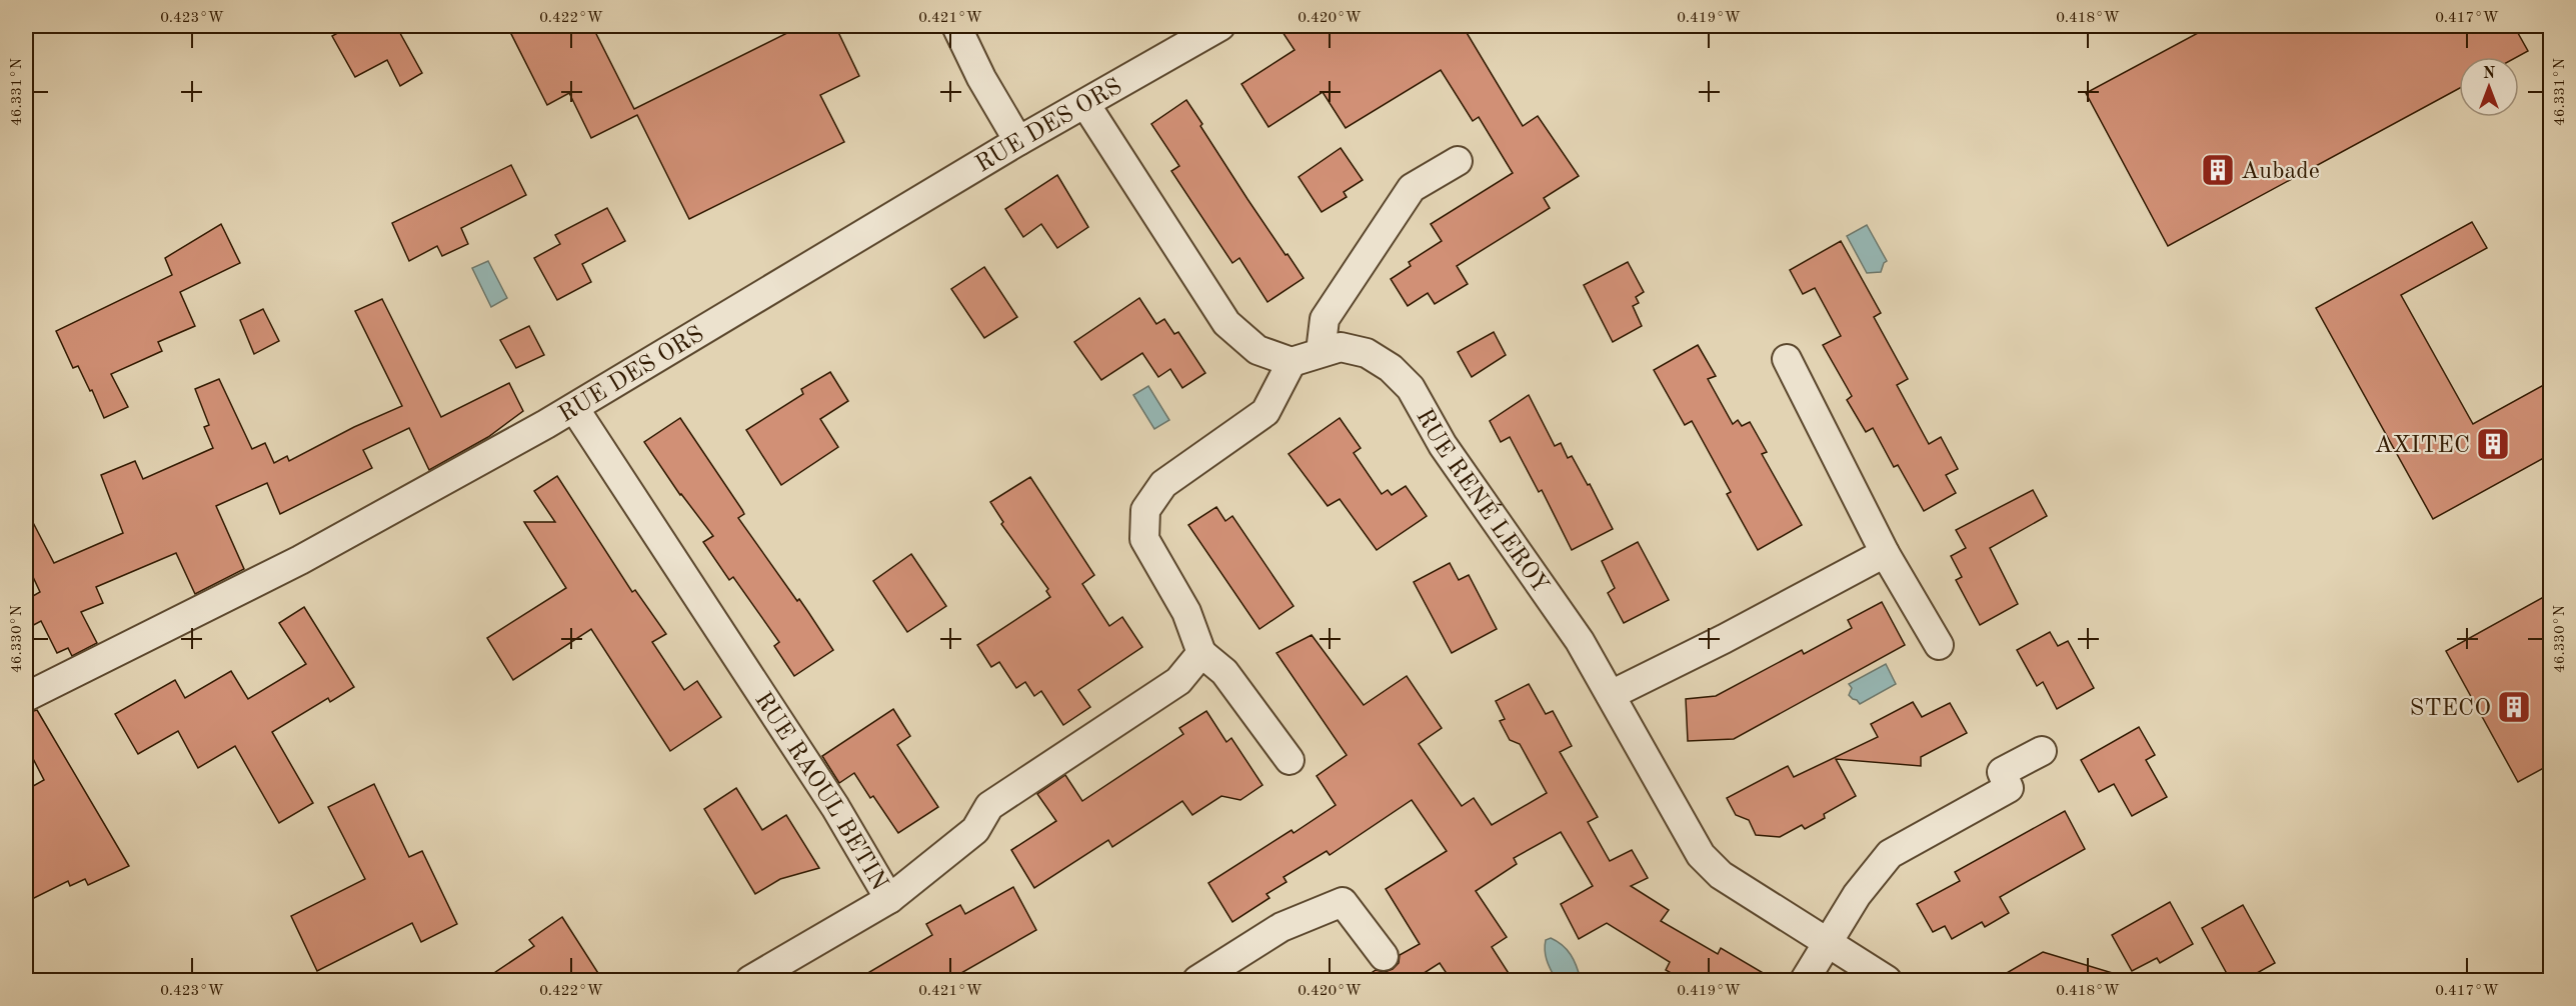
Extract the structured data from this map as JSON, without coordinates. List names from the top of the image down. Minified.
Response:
{"streets":{"street":["RUE DES ORS","RUE RENÉ LEROY","RUE RAOUL BETIN"]},"crossings":[["RUE DES ORS","RUE RAOUL BETIN"]],"places":{"building":["Aubade","AXITEC","STECO"]},"north":"top","coordinates":["0.423°W","0.422°W","0.421°W","0.420°W","0.419°W","0.418°W","0.417°W","46.331°N","46.330°N"]}
